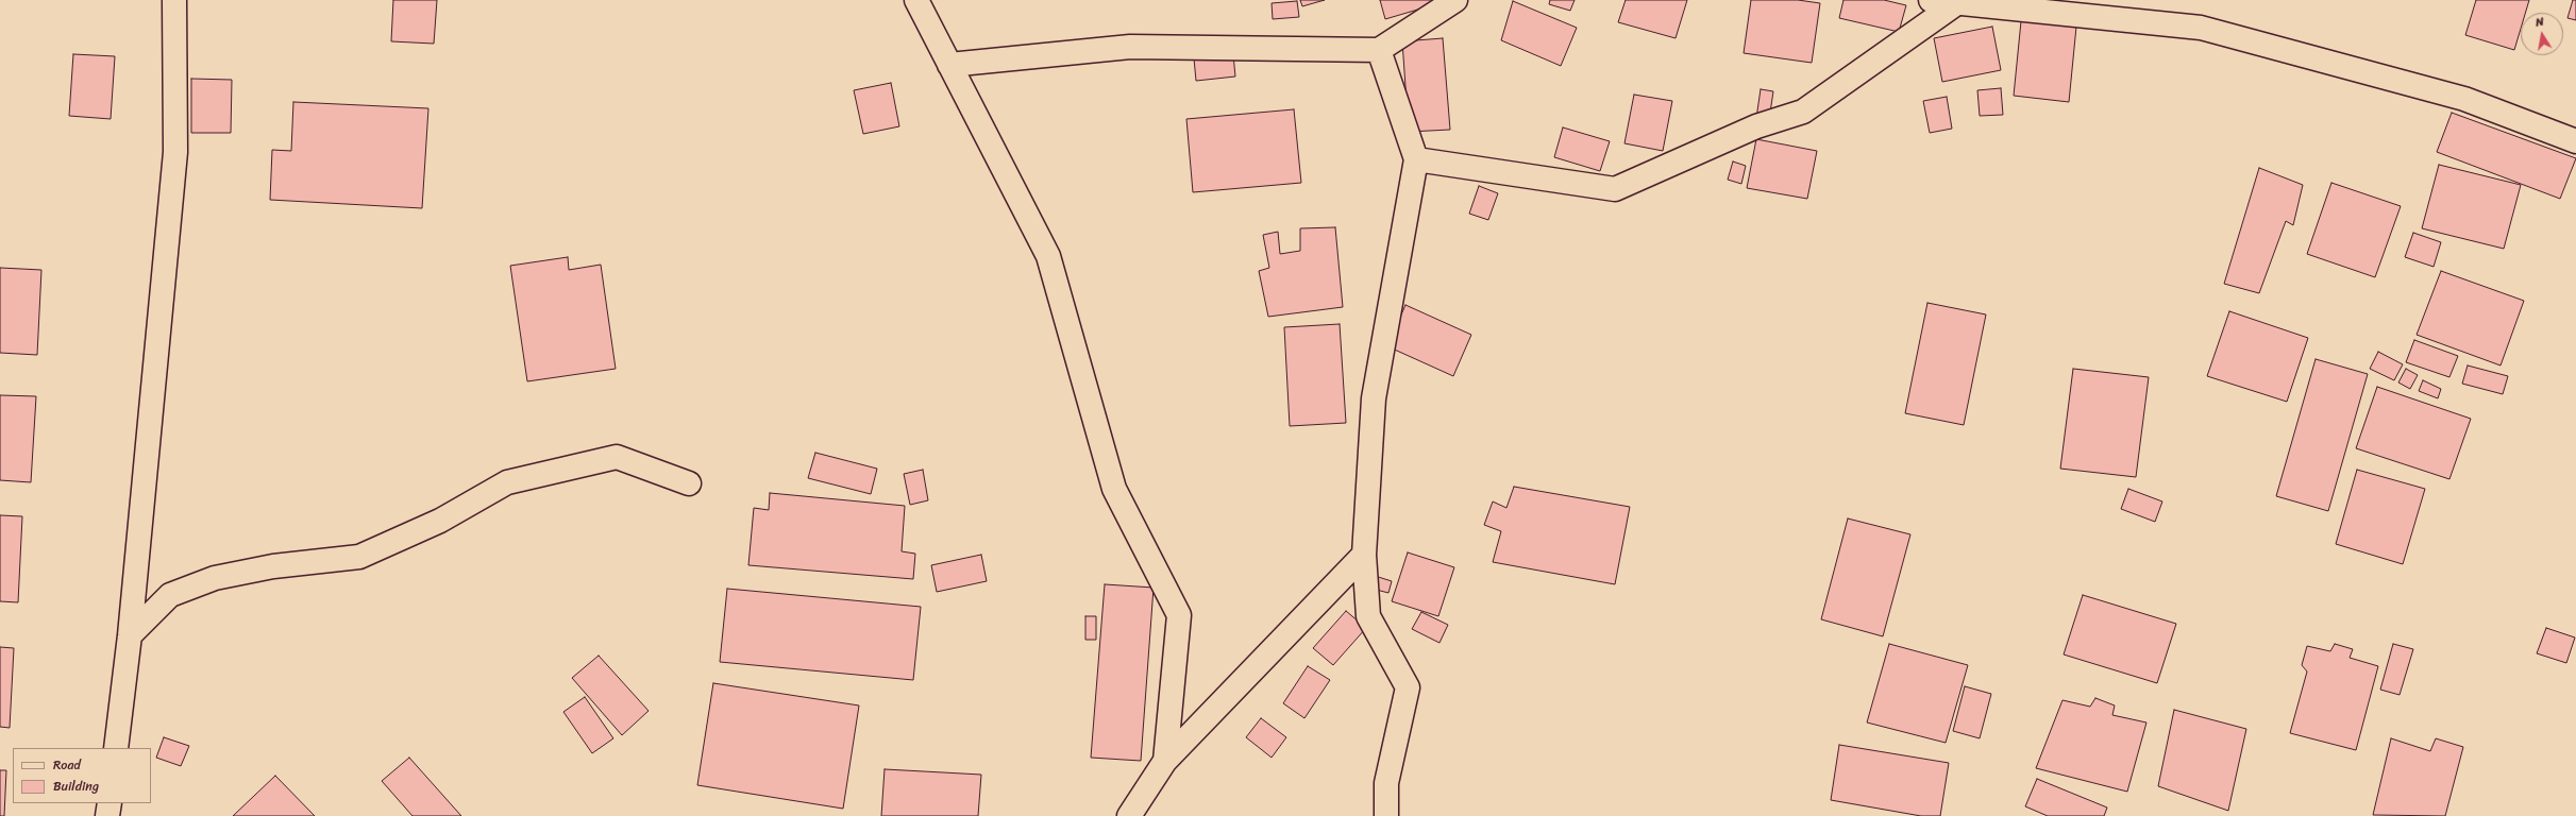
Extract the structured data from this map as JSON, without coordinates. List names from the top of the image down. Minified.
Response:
{"legend":["Road","Building"],"north":"top"}
